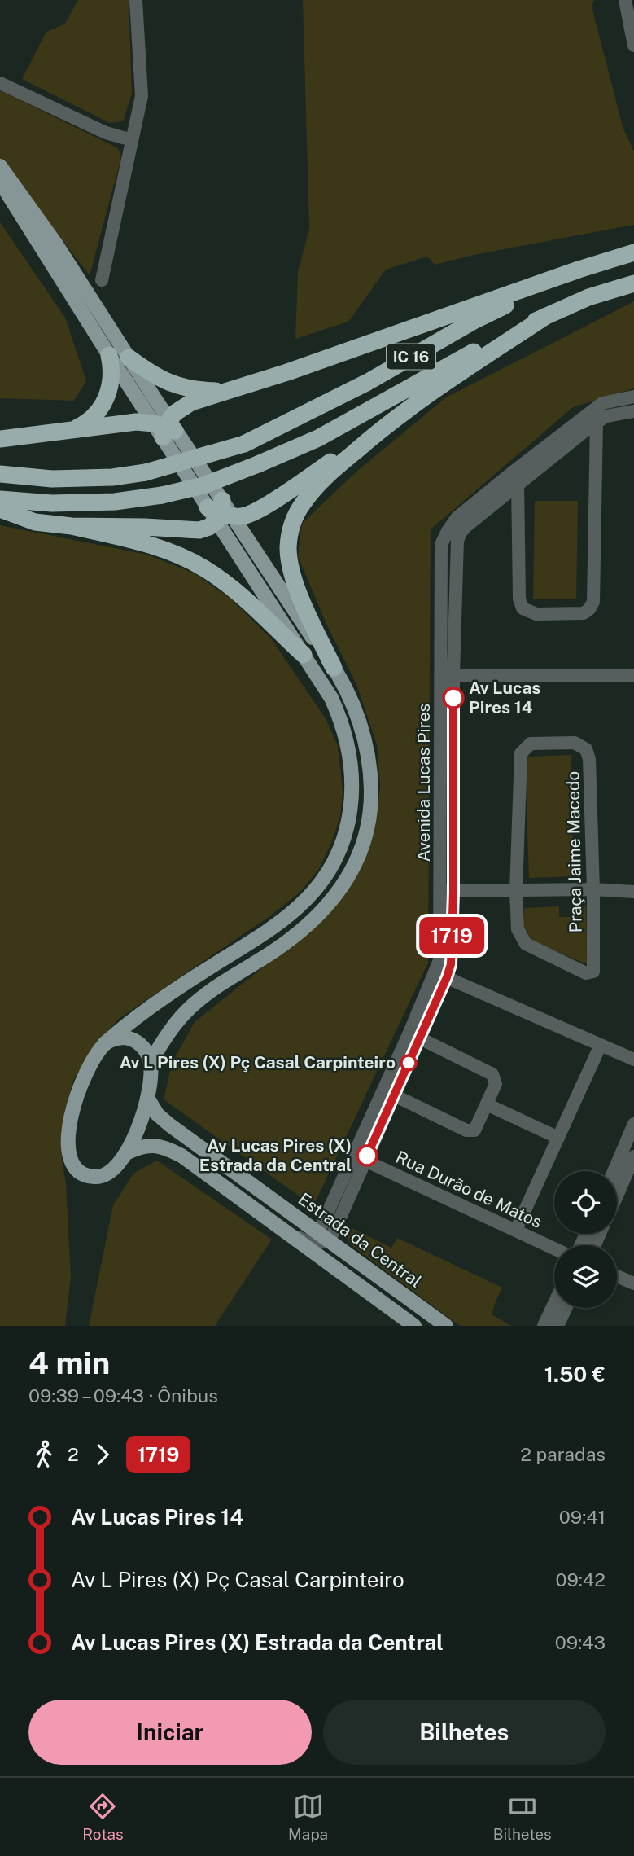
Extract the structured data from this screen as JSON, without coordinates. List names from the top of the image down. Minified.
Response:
{"streets":{"highway":["IC 16"],"main road":["Estrada da Central"],"street":["Avenida Lucas Pires","Praça Jaime Macedo","Rua Durão de Matos"]},"crossings":[["Avenida Lucas Pires","Rua Durão de Matos"],["Avenida Lucas Pires","Estrada da Central"]],"places":["Av Lucas Pires 14","Av L Pires (X) Pç Casal Carpinteiro","Av Lucas Pires (X) Estrada da Central"],"lines":["bus line 1719"],"page":{"on_map":"1719","heading":["4 min","09:39 – 09:43 · Ônibus","1.50 €"],"legs":["2","1719","2 paradas"],"list":[{"name":"Av Lucas Pires 14","value":"09:41"},{"name":"Av L Pires (X) Pç Casal Carpinteiro","value":"09:42"},{"name":"Av Lucas Pires (X) Estrada da Central","value":"09:43"}],"buttons":["Iniciar","Bilhetes"],"tabs":["Rotas","Mapa","Bilhetes"]}}
